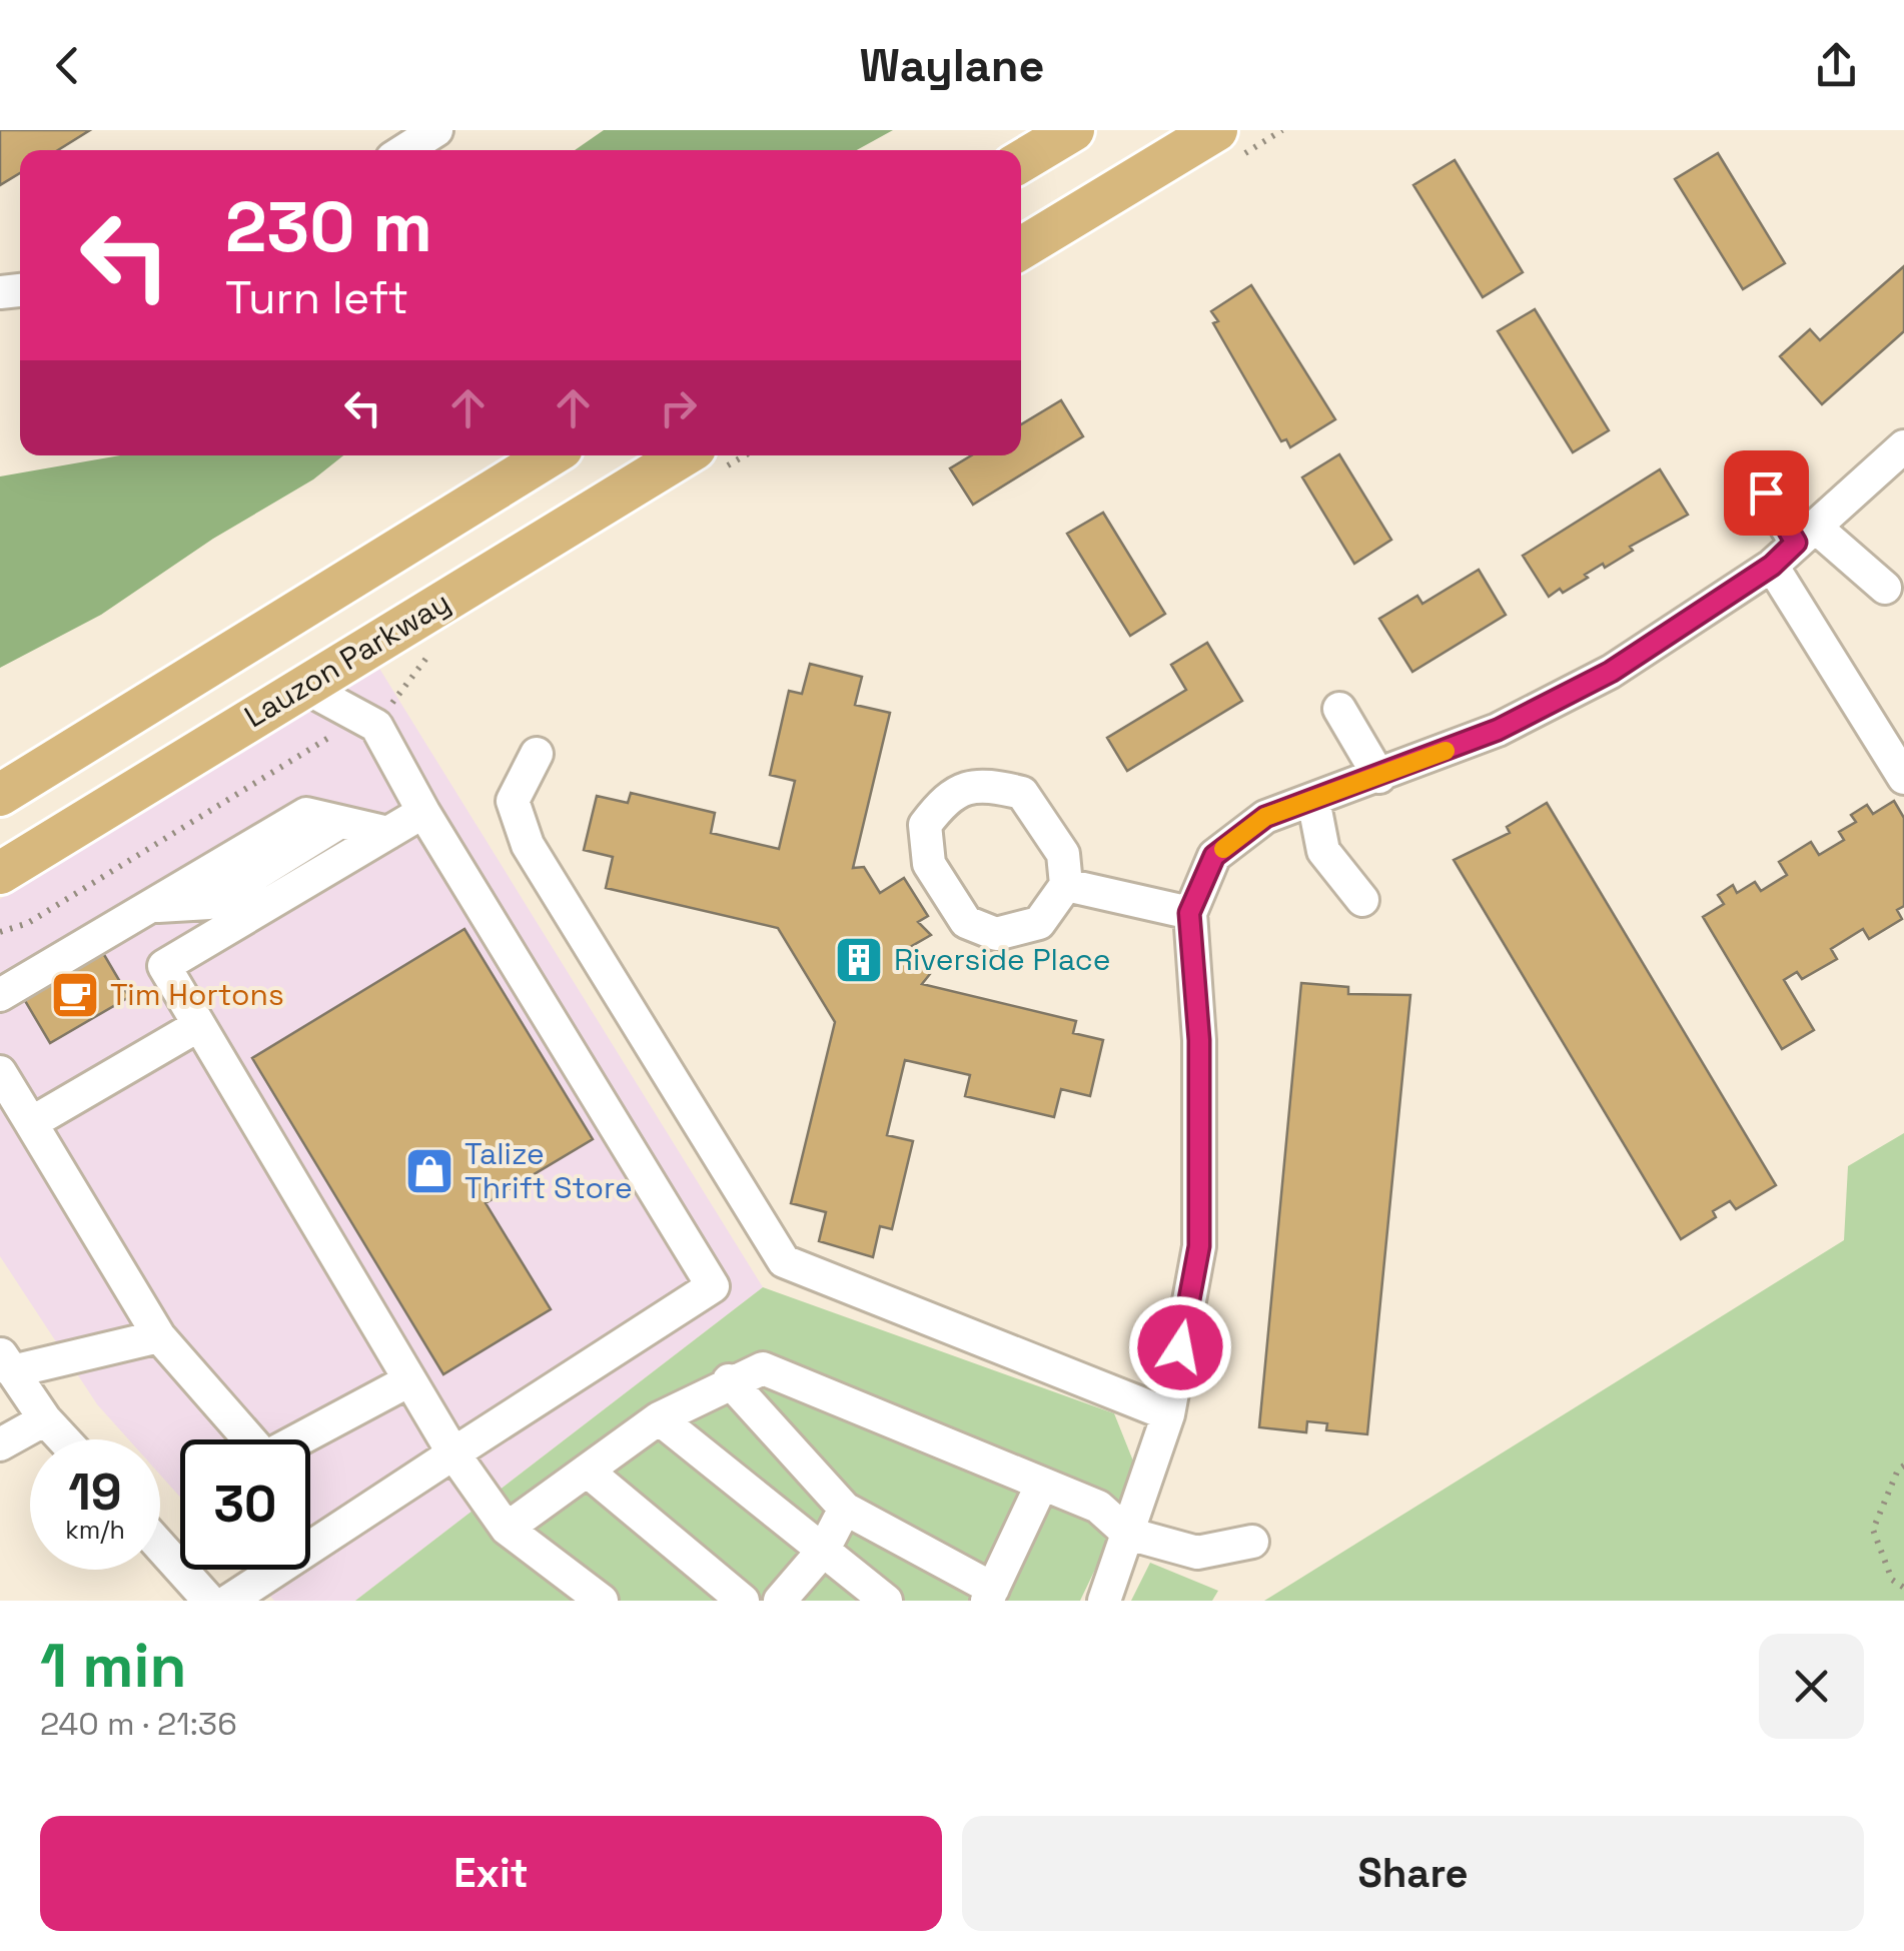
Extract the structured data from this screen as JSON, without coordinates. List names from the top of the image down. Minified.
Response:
{"streets":{"main road":["Lauzon Parkway"]},"places":{"building":["Riverside Place"],"cafe":["Tim Hortons"],"shop":["Talize Thrift Store"]},"page":{"header":"Waylane","turn":["230 m","Turn left"],"speed":"19 km/h","limit":"30","heading":["1 min","240 m · 21:36"],"buttons":["Exit","Share"]}}
